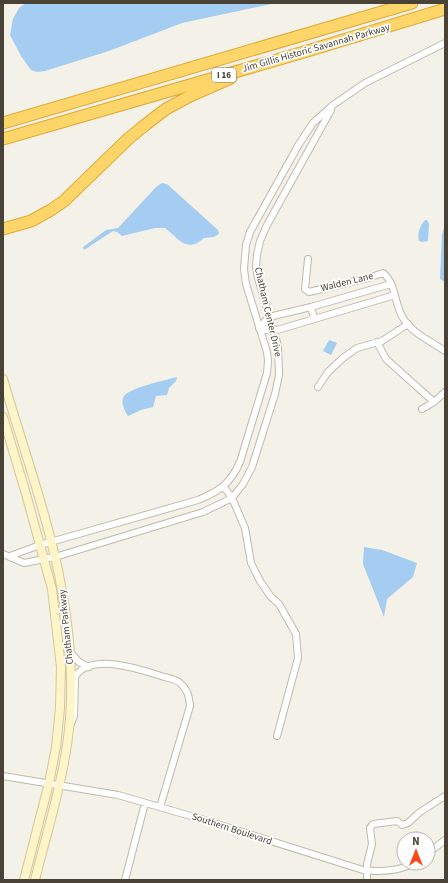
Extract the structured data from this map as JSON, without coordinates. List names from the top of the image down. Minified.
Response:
{"streets":{"highway":["Jim Gillis Historic Savannah Parkway","I 16"],"main road":["Chatham Parkway"],"street":["Walden Lane","Chatham Center Drive","Southern Boulevard"]},"crossings":[["Walden Lane","Chatham Center Drive"],["Chatham Center Drive","Chatham Parkway"],["Chatham Parkway","Southern Boulevard"]],"north":"top"}
